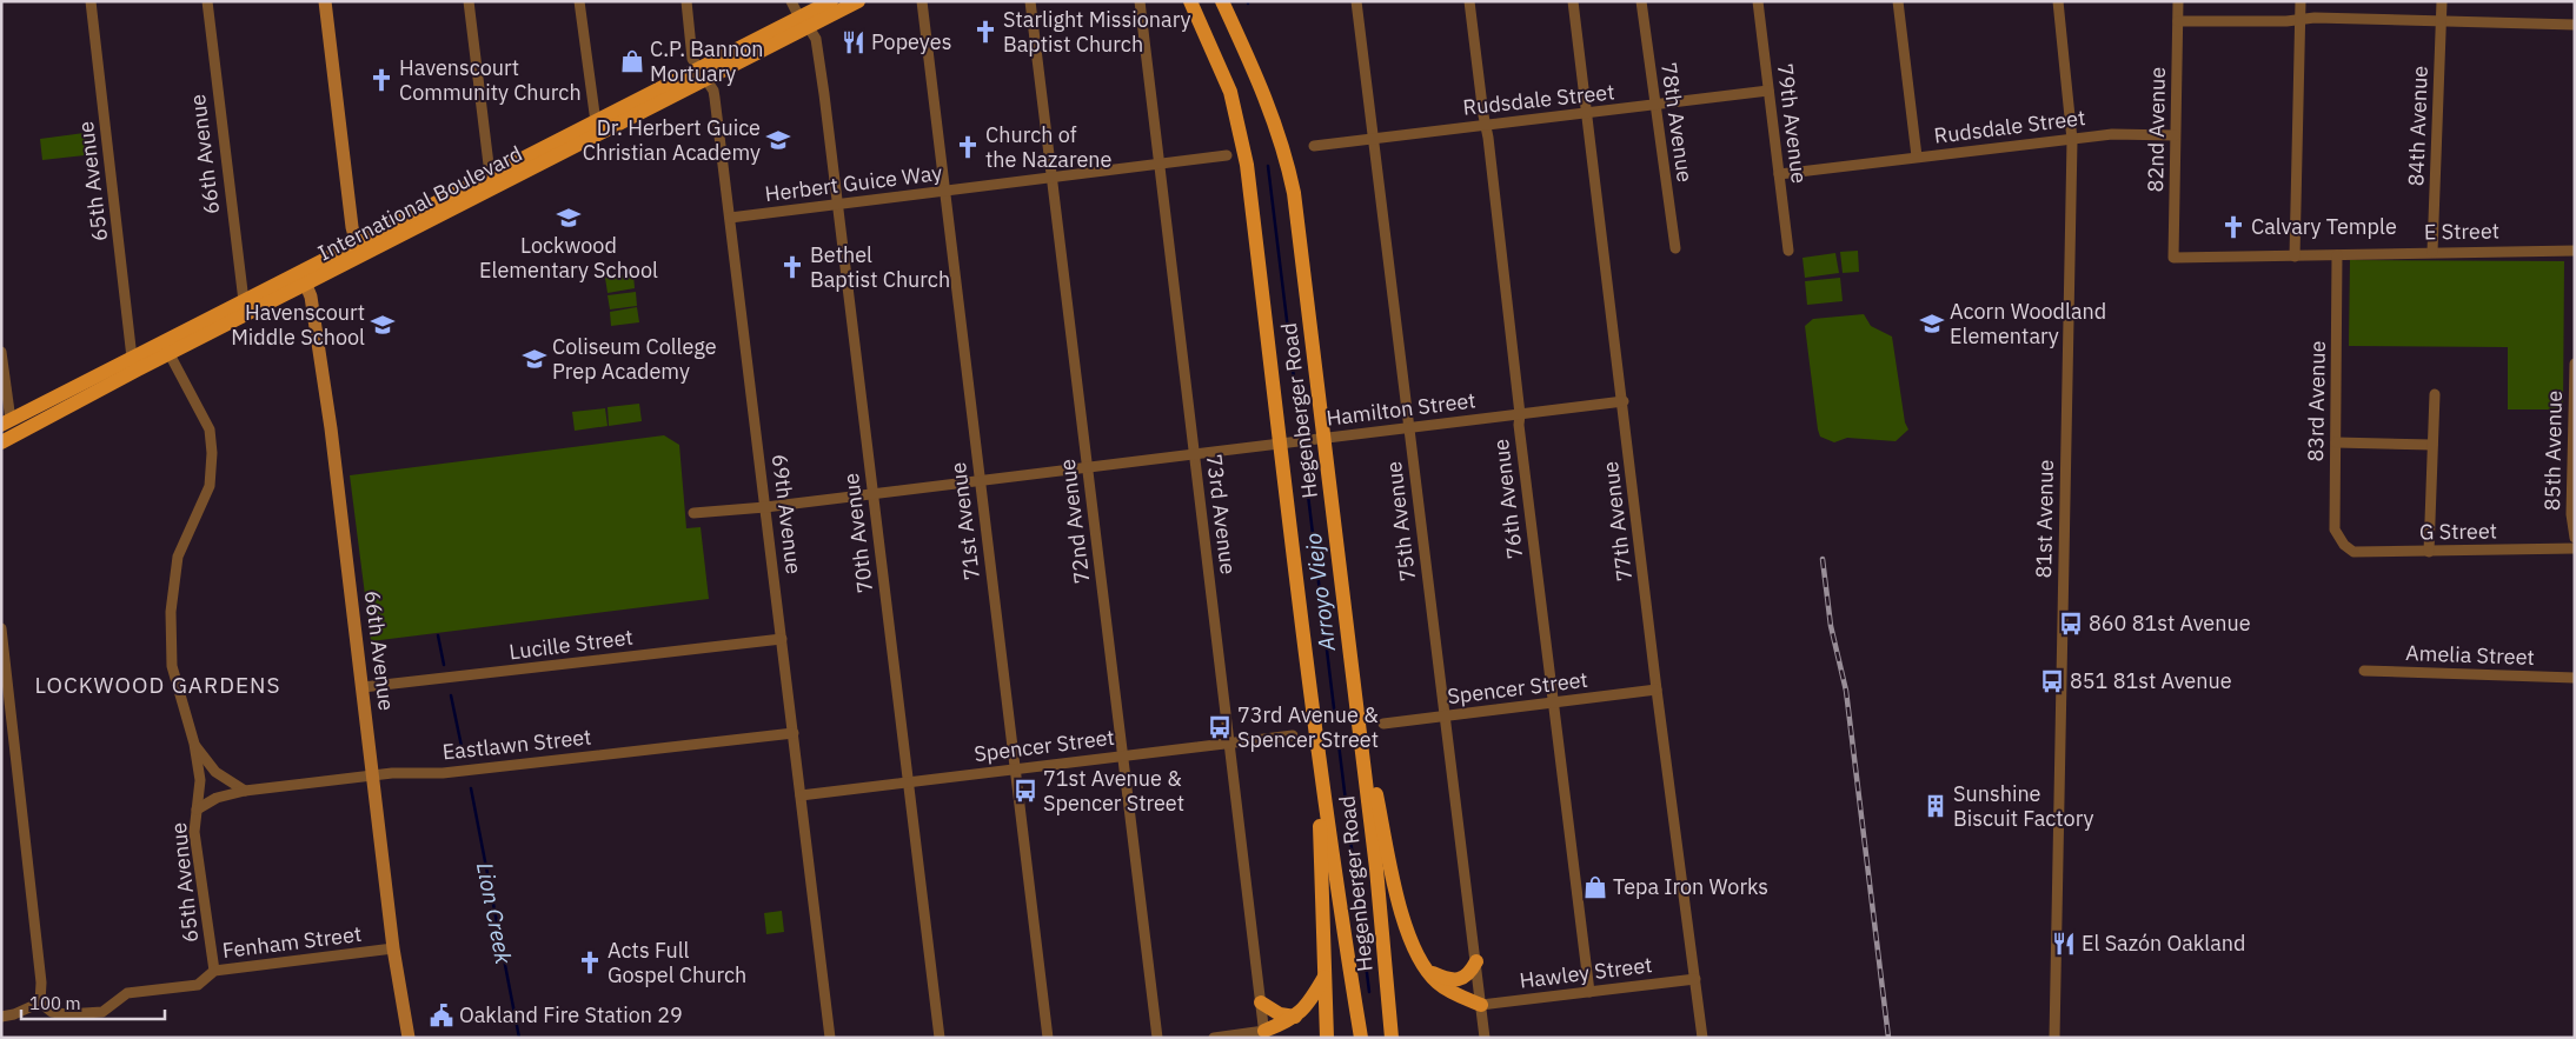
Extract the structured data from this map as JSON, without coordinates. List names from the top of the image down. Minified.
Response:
{"streets":{"main road":["International Boulevard","Hegenberger Road"],"street":["Rudsdale Street","78th Avenue","79th Avenue","84th Avenue","82nd Avenue","66th Avenue","65th Avenue","Herbert Guice Way","E Street","83rd Avenue","Hamilton Street","85th Avenue","76th Avenue","69th Avenue","73rd Avenue","81st Avenue","71st Avenue","72nd Avenue","75th Avenue","77th Avenue","G Street","70th Avenue","Lucille Street","Amelia Street","Spencer Street","Eastlawn Street","Fenham Street","Hawley Street"]},"crossings":[["Rudsdale Street","78th Avenue"],["Rudsdale Street","79th Avenue"],["Rudsdale Street","82nd Avenue"],["Rudsdale Street","76th Avenue"],["Rudsdale Street","81st Avenue"],["Rudsdale Street","75th Avenue"],["Rudsdale Street","77th Avenue"],["84th Avenue","E Street"],["82nd Avenue","E Street"],["66th Avenue","International Boulevard"],["66th Avenue","Lucille Street"],["66th Avenue","Eastlawn Street"],["66th Avenue","Fenham Street"],["65th Avenue","International Boulevard"],["65th Avenue","Eastlawn Street"],["65th Avenue","Fenham Street"],["Herbert Guice Way","69th Avenue"],["Herbert Guice Way","73rd Avenue"],["Herbert Guice Way","71st Avenue"],["Herbert Guice Way","72nd Avenue"],["Herbert Guice Way","70th Avenue"],["International Boulevard","69th Avenue"],["International Boulevard","70th Avenue"],["E Street","83rd Avenue"],["83rd Avenue","G Street"],["Hamilton Street","Hegenberger Road"],["Hamilton Street","76th Avenue"],["Hamilton Street","69th Avenue"],["Hamilton Street","73rd Avenue"],["Hamilton Street","71st Avenue"],["Hamilton Street","72nd Avenue"],["Hamilton Street","75th Avenue"],["Hamilton Street","77th Avenue"],["Hamilton Street","70th Avenue"],["76th Avenue","Spencer Street"],["76th Avenue","Hawley Street"],["69th Avenue","Lucille Street"],["69th Avenue","Spencer Street"],["69th Avenue","Eastlawn Street"],["73rd Avenue","Spencer Street"],["71st Avenue","Spencer Street"],["72nd Avenue","Spencer Street"],["75th Avenue","Spencer Street"],["75th Avenue","Hawley Street"],["77th Avenue","Spencer Street"],["77th Avenue","Hawley Street"],["70th Avenue","Spencer Street"]],"districts":["LOCKWOOD GARDENS"],"water":["Arroyo Viejo","Lion Creek"],"places":{"church":["Starlight Missionary Baptist Church","Havenscourt Community Church","Church of the Nazarene","Calvary Temple","Bethel Baptist Church","Acts Full Gospel Church"],"restaurant":["Popeyes","El Sazón Oakland"],"shop":["C.P. Bannon Mortuary","Tepa Iron Works"],"school or university":["Dr. Herbert Guice Christian Academy","Lockwood Elementary School","Acorn Woodland Elementary","Havenscourt Middle School","Coliseum College Prep Academy"],"bus stop":["860 81st Avenue","851 81st Avenue","73rd Avenue & Spencer Street","71st Avenue & Spencer Street"],"building":["Sunshine Biscuit Factory"],"public building":["Oakland Fire Station 29"]},"scale_bar":"100 m"}
